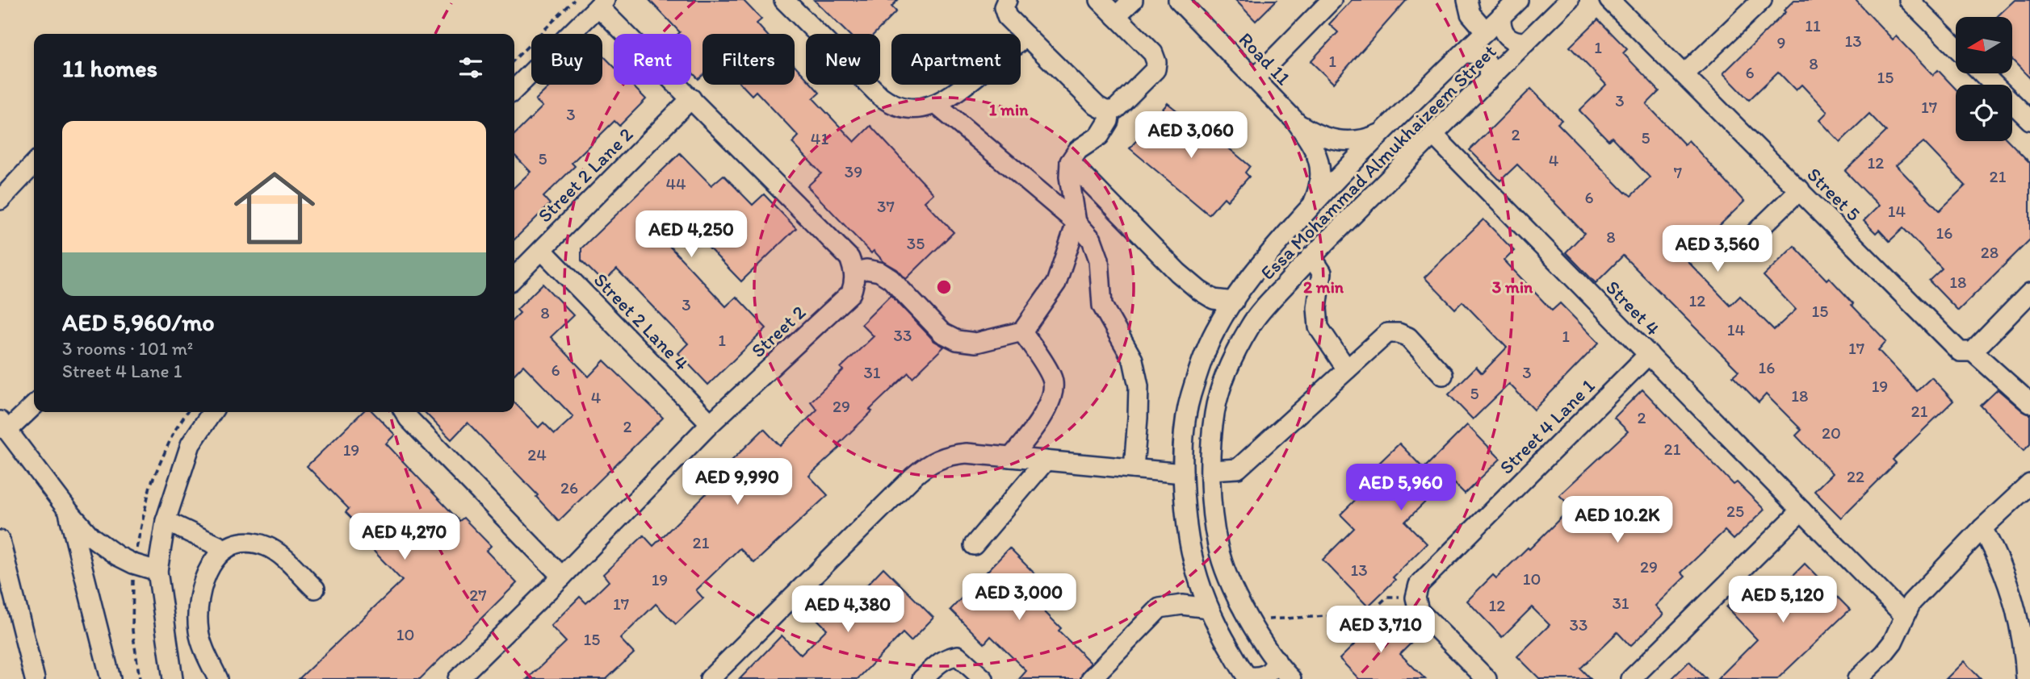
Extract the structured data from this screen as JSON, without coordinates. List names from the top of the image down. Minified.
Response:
{"streets":{"street":["Road 11","Essa Mohammad Almukhaizeem Street","Street 2 Lane 2","Street 5","Street 4","Street 2 Lane 4","Street 2","Street 4 Lane 1"]},"crossings":[["Road 11","Essa Mohammad Almukhaizeem Street"],["Essa Mohammad Almukhaizeem Street","Street 4"],["Street 2 Lane 2","Street 2 Lane 4"],["Street 4","Street 4 Lane 1"],["Street 2 Lane 4","Street 2"]],"house_numbers":["11","13","9","1","1","8","6","15","3","17","3","2","5","41","5","4","12","39","7","21","44","6","37","14","16","8","35","28","18","12","3","15","8","14","33","1","1","17","16","6","31","3","19","5","18","4","29","21","2","2","20","21","19","24","22","26","25","21","29","13","10","19","27","31","17","12","33","10","15"],"north":"left","page":{"chip":["Buy","Rent","Filters","New","Apartment"],"heading":"11 homes","list":[{"name":"AED 5,960/mo","note":"3 rooms · 101 m² · Street 4 Lane 1"}],"price":["AED 3,060","AED 4,250","AED 3,560","AED 9,990","AED 5,960","AED 10.2K","AED 4,270","AED 3,000","AED 5,120","AED 4,380","AED 3,710"]},"rings":["1 min","2 min","3 min"]}
